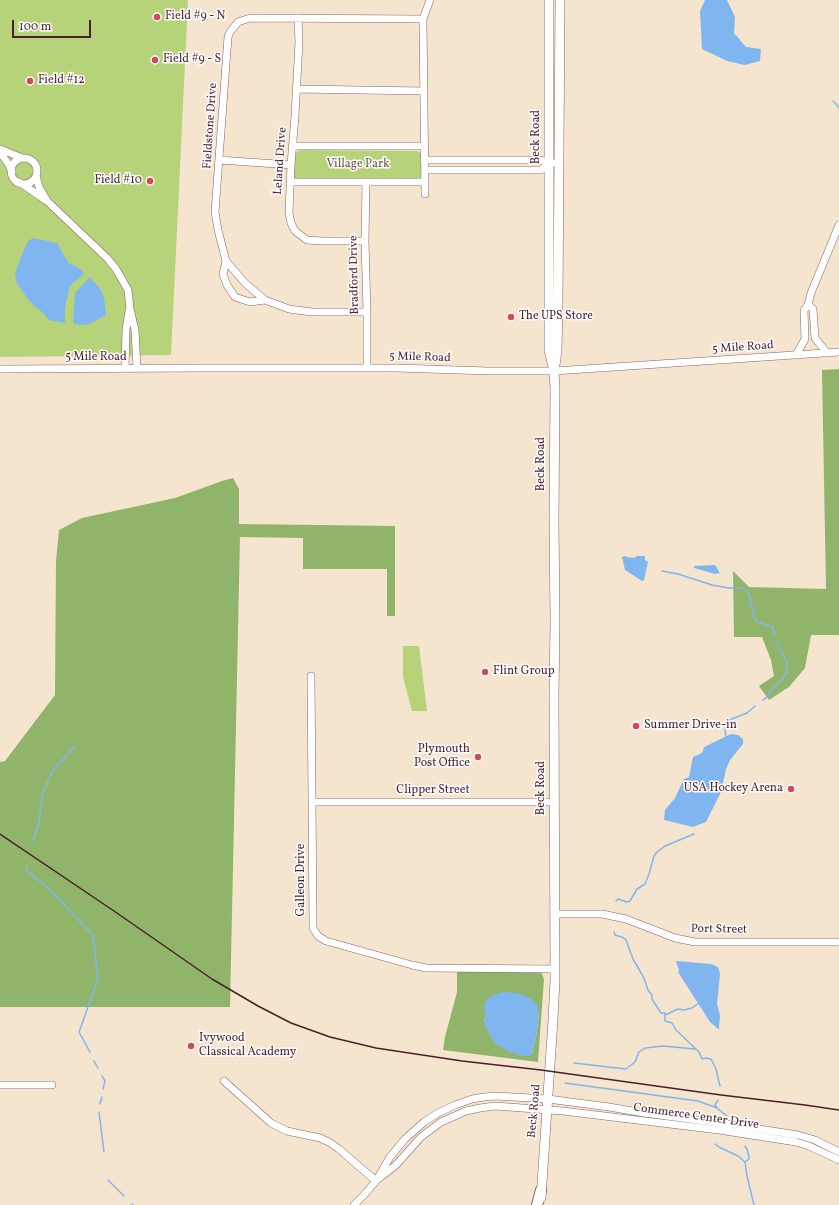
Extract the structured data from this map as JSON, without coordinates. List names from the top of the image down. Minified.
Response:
{"streets":{"main road":["Beck Road"],"street":["Fieldstone Drive","Leland Drive","Bradford Drive","5 Mile Road","Clipper Street","Galleon Drive","Port Street","Commerce Center Drive"]},"crossings":[["Fieldstone Drive","Leland Drive"],["Fieldstone Drive","Bradford Drive"],["Beck Road","5 Mile Road"],["Beck Road","Clipper Street"],["Beck Road","Galleon Drive"],["Beck Road","Port Street"],["Beck Road","Commerce Center Drive"],["Leland Drive","Bradford Drive"],["Bradford Drive","5 Mile Road"],["Clipper Street","Galleon Drive"]],"parks":["Village Park"],"places":["Field #9 - N","Field #9 - S","Field #12","Field #10","The UPS Store","Flint Group","Summer Drive-in","Plymouth Post Office","USA Hockey Arena","Ivywood Classical Academy"],"scale_bar":"100 m"}
